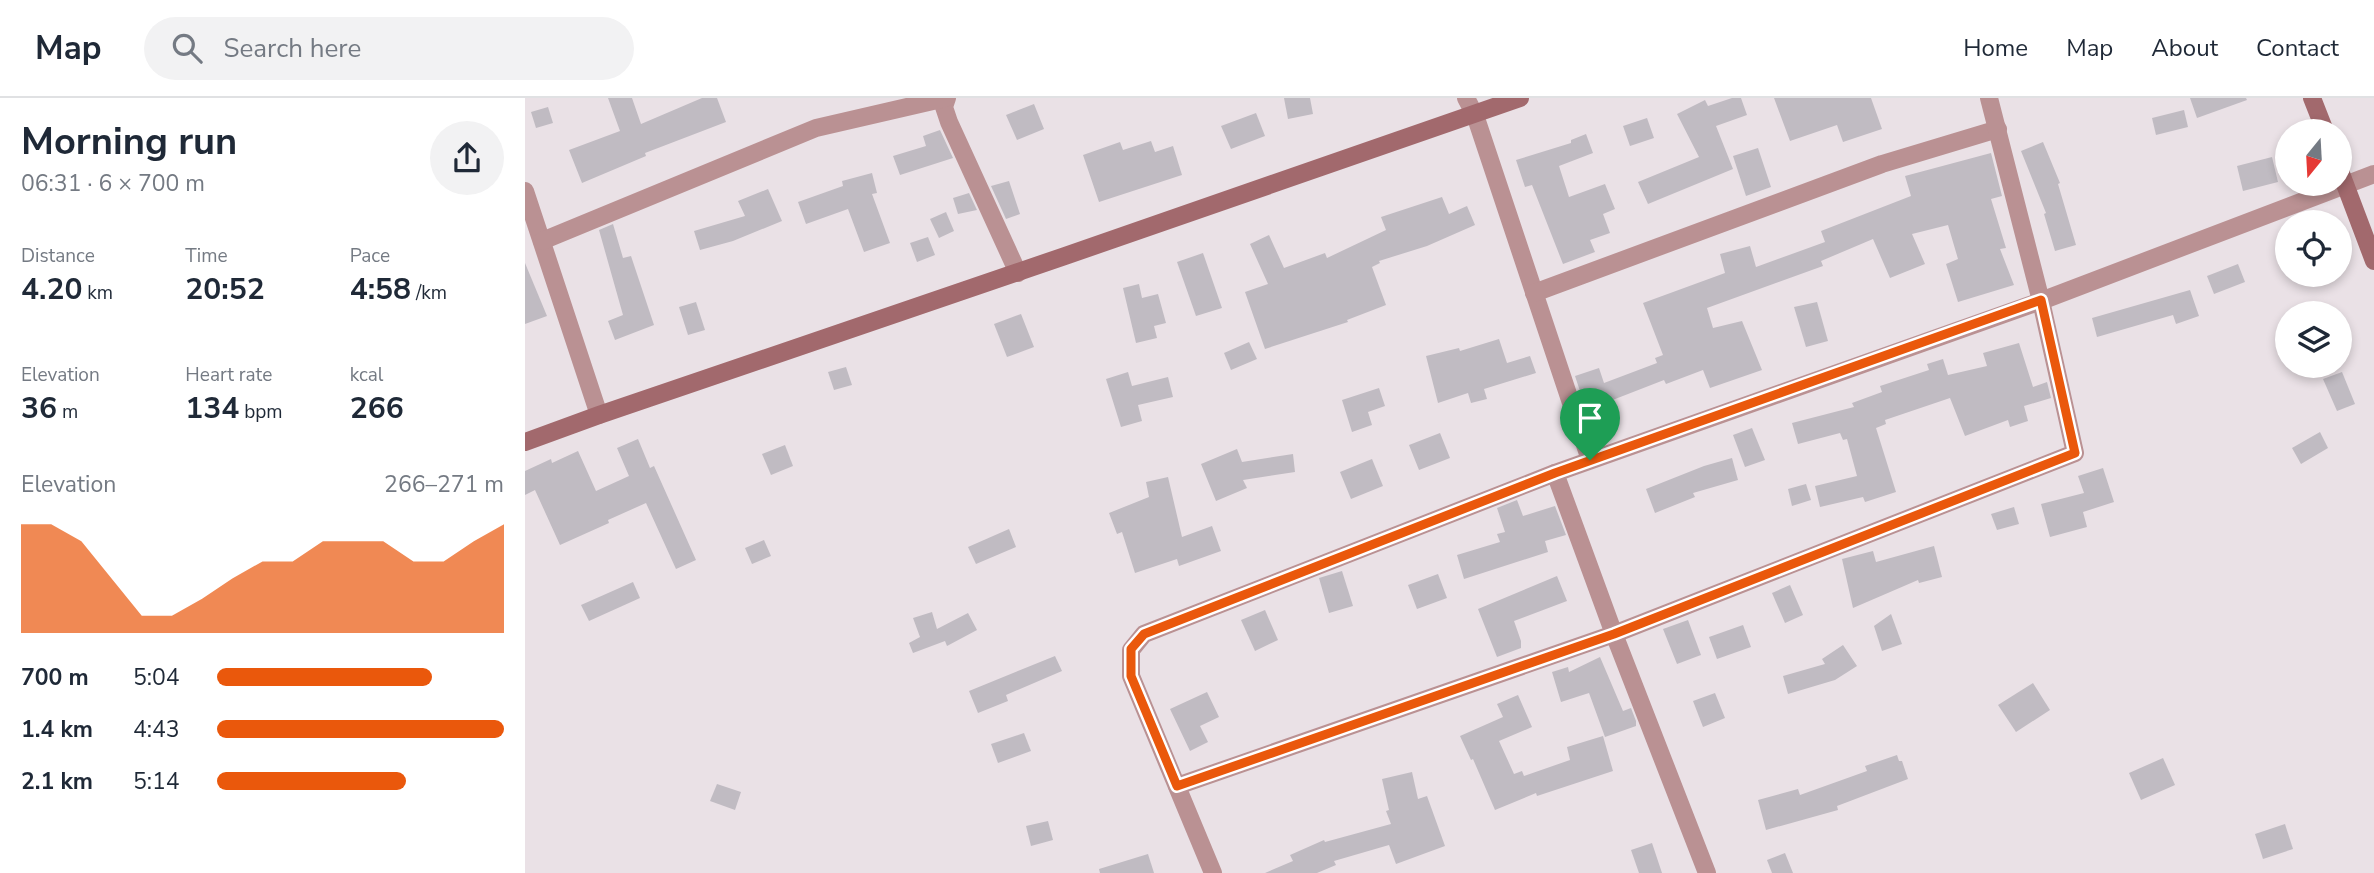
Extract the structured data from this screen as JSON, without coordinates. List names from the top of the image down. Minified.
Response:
{"north":"bottom","page":{"header":"Map","search":"Search here","nav":["Home","Map","About","Contact"],"heading":["Morning run","06:31 · 6 × 700 m"],"stats":[["Distance","4.20 km"],["Time","20:52"],["Pace","4:58 /km"],["Elevation","36 m"],["Heart rate","134 bpm"],["kcal","266"]],"chart":["Elevation","266–271 m"],"list":[{"name":"700 m","note":"5:04"},{"name":"1.4 km","note":"4:43"},{"name":"2.1 km","note":"5:14"}]}}
